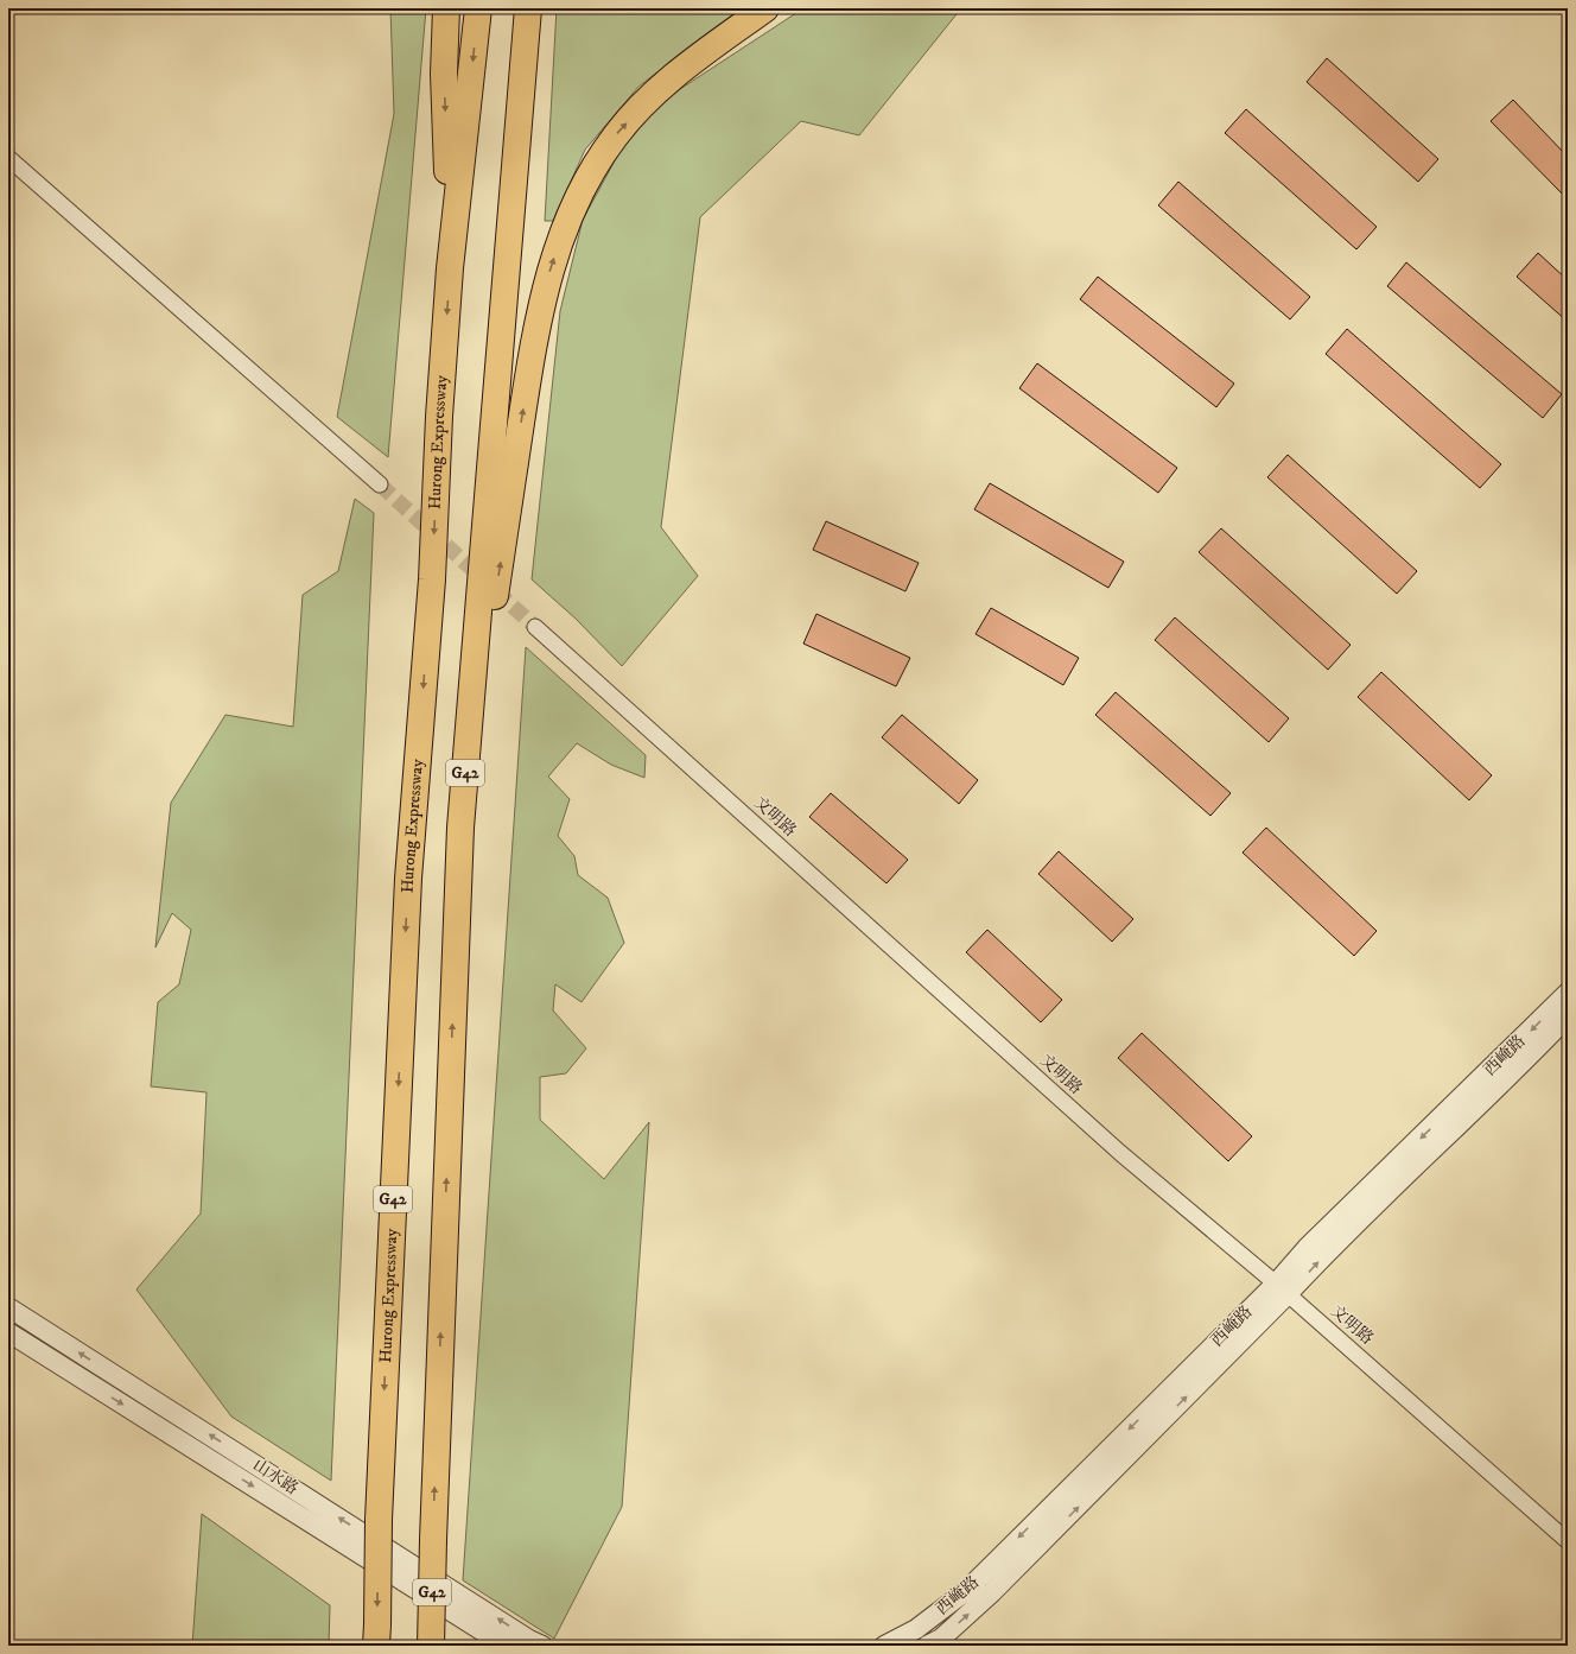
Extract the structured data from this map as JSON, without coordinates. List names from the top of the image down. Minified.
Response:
{"streets":{"highway":["Hurong Expressway","G42"],"street":["文明路","西崦路","山水路"]},"crossings":[["文明路","西崦路"]]}
